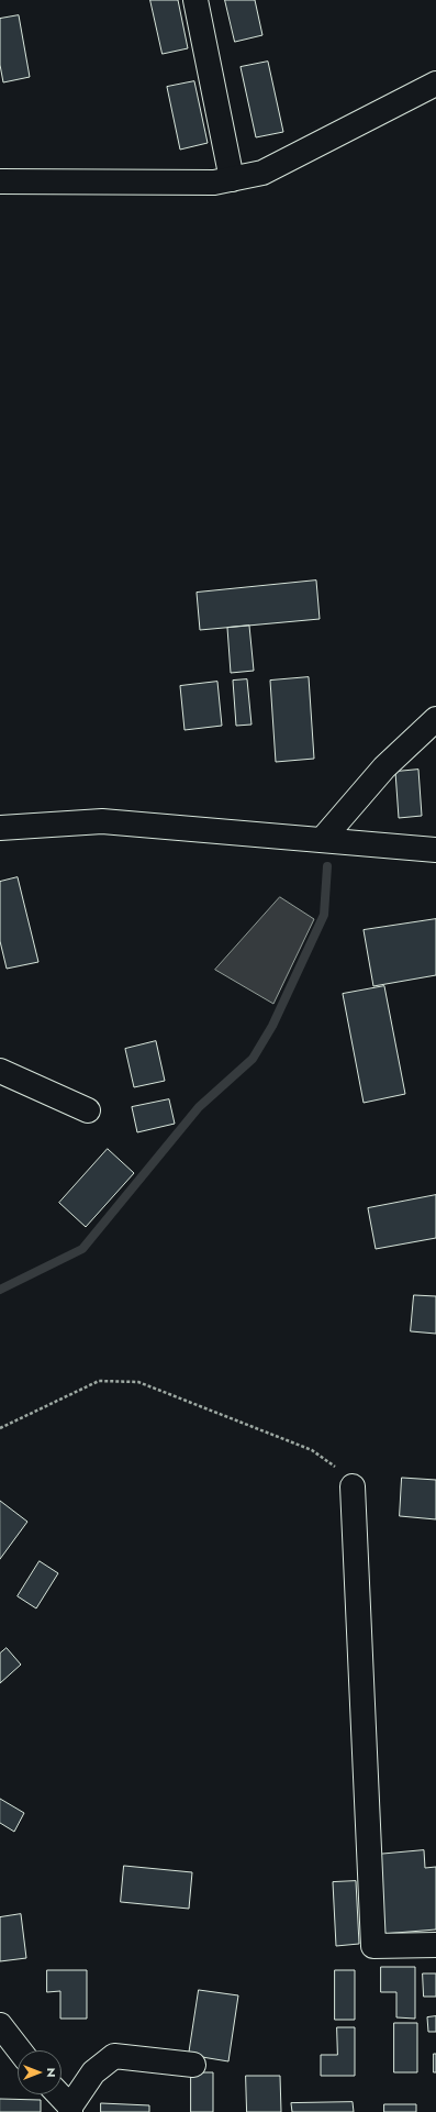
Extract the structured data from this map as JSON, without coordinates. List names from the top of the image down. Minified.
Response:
{"north":"right"}
